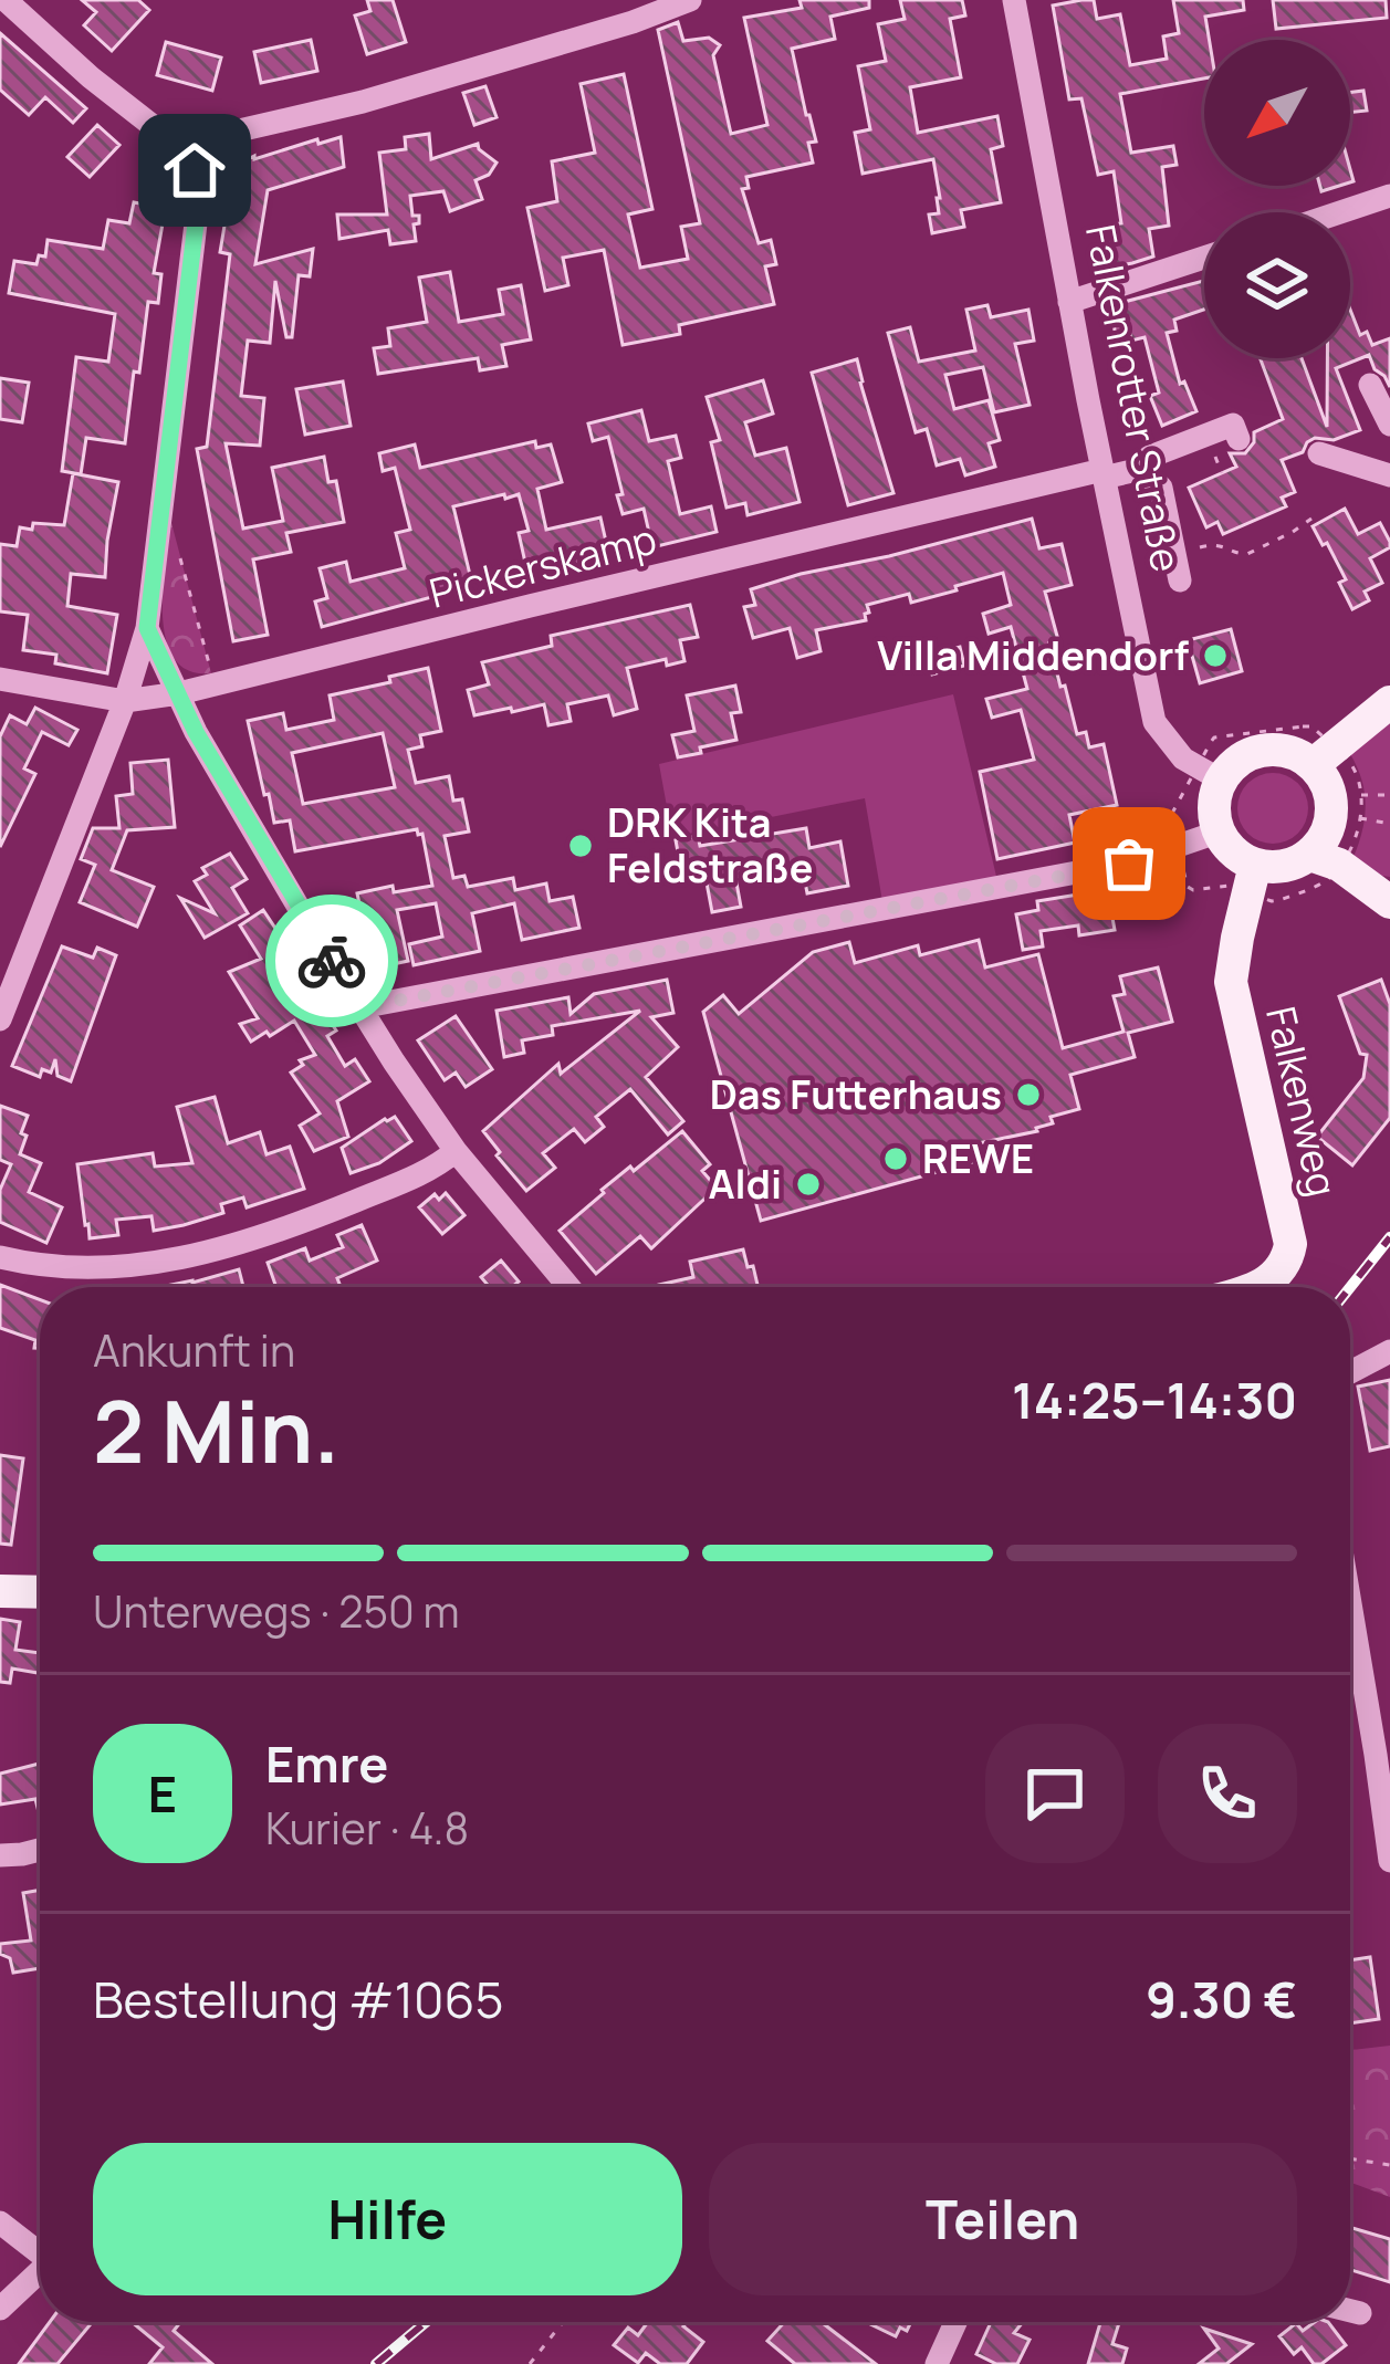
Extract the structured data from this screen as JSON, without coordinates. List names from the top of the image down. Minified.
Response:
{"streets":{"main road":["Falkenweg"],"street":["Falkenrotter Straße","Pickerskamp"]},"crossings":[["Falkenrotter Straße","Pickerskamp"]],"places":["Villa Middendorf","DRK Kita Feldstraße","Das Futterhaus","REWE","Aldi"],"north":"bottom left","page":{"heading":["2 Min.","Ankunft in","14:25–14:30"],"panel":["Emre","Kurier · 4.8","Bestellung #1065","9.30 €"],"bar":"Unterwegs · 250 m","round":"E","buttons":["Hilfe","Teilen"]}}
